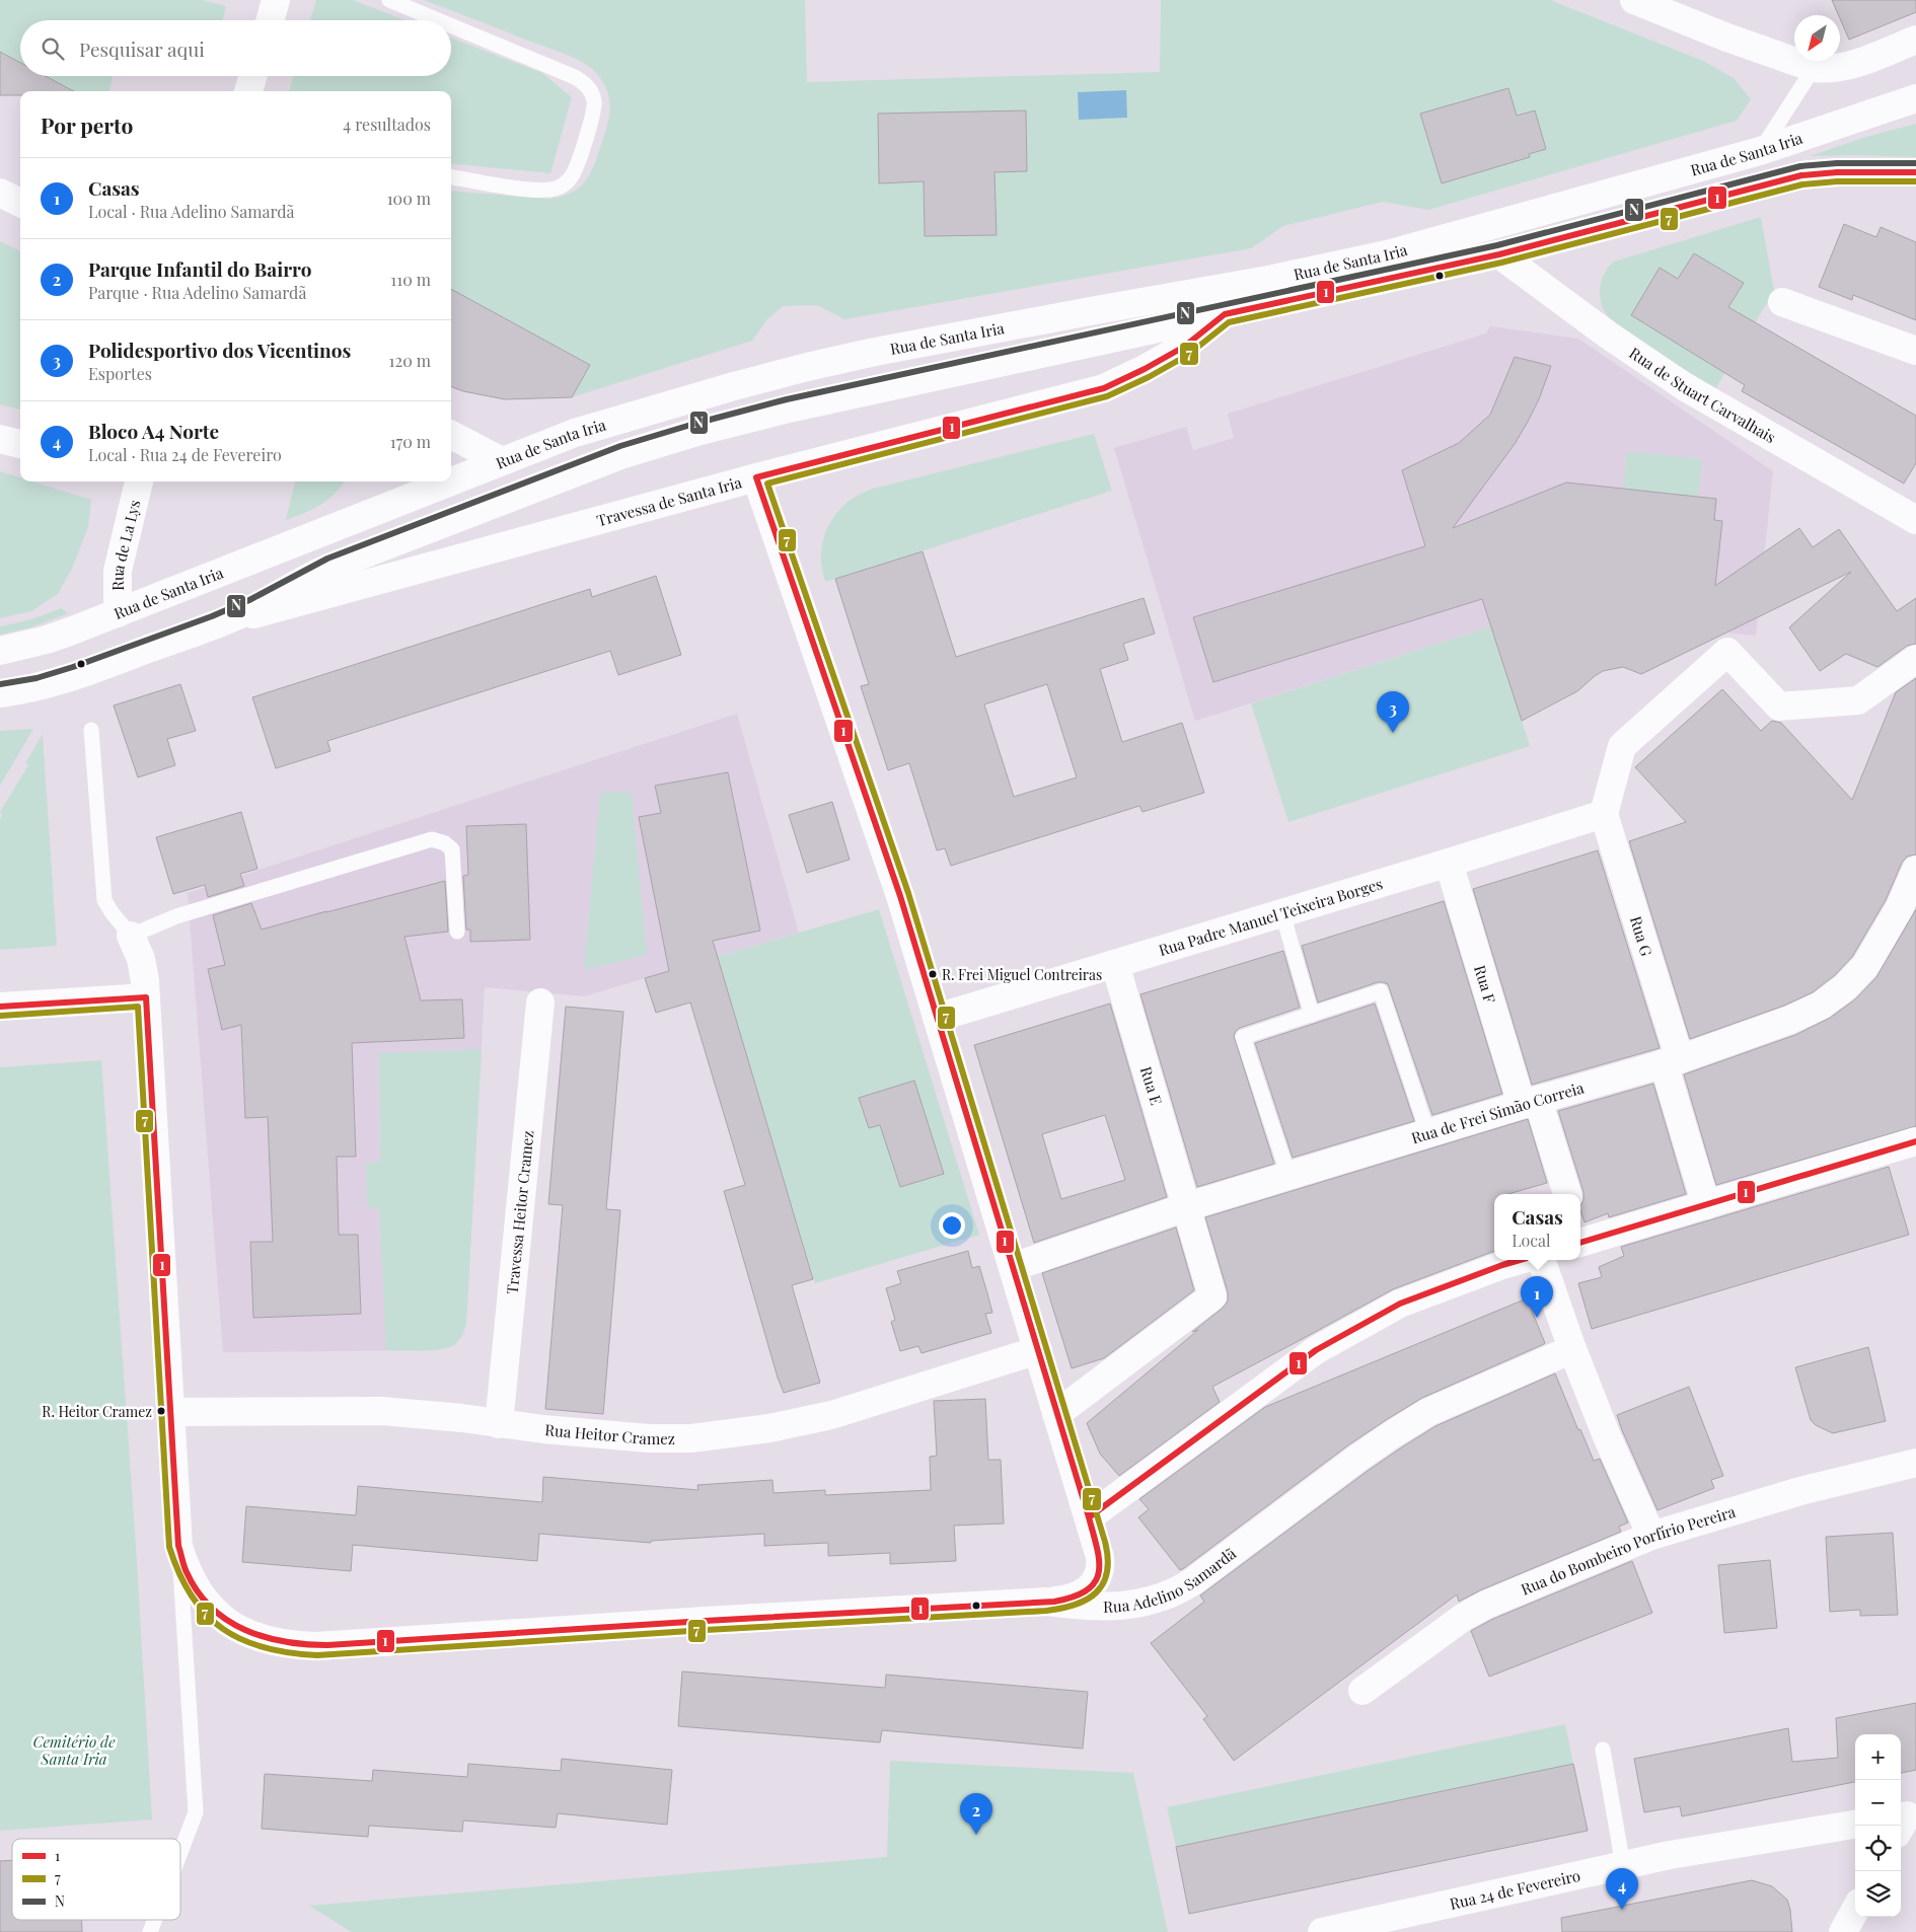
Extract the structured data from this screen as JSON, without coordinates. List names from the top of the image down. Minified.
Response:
{"streets":{"street":["Rua de Santa Iria","Rua de Stuart Carvalhais","Travessa de Santa Iria","Rua de La Lys","Rua Padre Manuel Teixeira Borges","Rua G","Rua F","Rua E","Rua de Frei Simão Correia","Travessa Heitor Cramez","Rua Heitor Cramez","Rua do Bombeiro Porfírio Pereira","Rua Adelino Samardã","Rua 24 de Fevereiro"]},"crossings":[["Rua de Santa Iria","Rua de Stuart Carvalhais"],["Rua de Santa Iria","Travessa de Santa Iria"],["Rua de Santa Iria","Rua de La Lys"],["Rua Padre Manuel Teixeira Borges","Rua G"],["Rua Padre Manuel Teixeira Borges","Rua F"],["Rua Padre Manuel Teixeira Borges","Rua E"],["Rua G","Rua de Frei Simão Correia"],["Rua F","Rua de Frei Simão Correia"],["Rua E","Rua de Frei Simão Correia"],["Travessa Heitor Cramez","Rua Heitor Cramez"],["Rua Heitor Cramez","Rua Adelino Samardã"]],"parks":["Cemitério de Santa Iria"],"places":["R. Frei Miguel Contreiras","R. Heitor Cramez"],"lines":["transit line N","transit line 1","transit line 7"],"legend":["1","7","N"],"north":"bottom left","page":{"search":"Pesquisar aqui","heading":["Por perto","4 resultados"],"list":[{"mark":"1","name":"Casas","note":"Local · Rua Adelino Samardã","value":"100 m"},{"mark":"2","name":"Parque Infantil do Bairro","note":"Parque · Rua Adelino Samardã","value":"110 m"},{"mark":"3","name":"Polidesportivo dos Vicentinos","note":"Esportes","value":"120 m"},{"mark":"4","name":"Bloco A4 Norte","note":"Local · Rua 24 de Fevereiro","value":"170 m"}],"pins":["3","1","2","4"],"popup":["Casas","Local"],"map_buttons":["+","−"]}}
